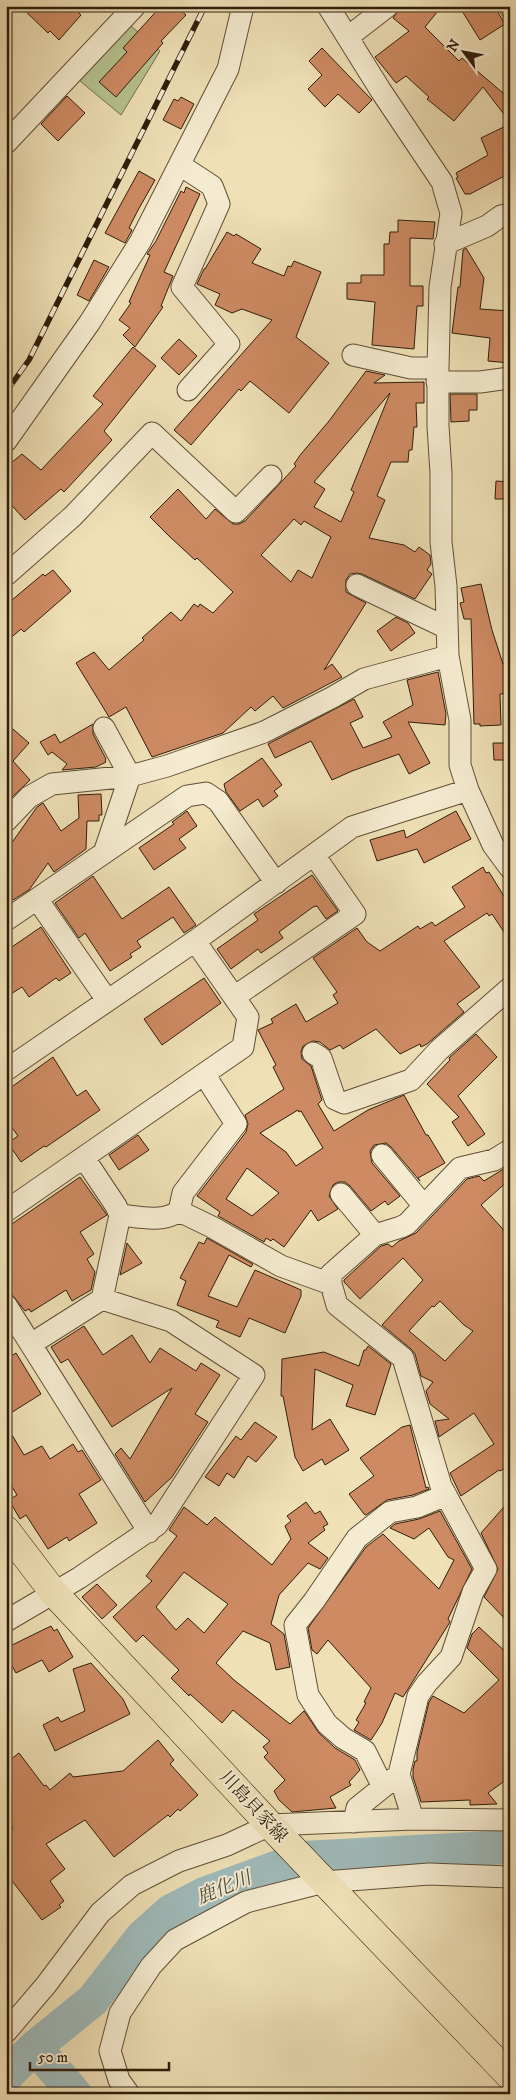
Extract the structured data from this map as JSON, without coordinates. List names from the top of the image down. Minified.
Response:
{"streets":{"main road":["川島貝家線"]},"water":["鹿化川"],"scale_bar":"50 m","north":"top left"}
